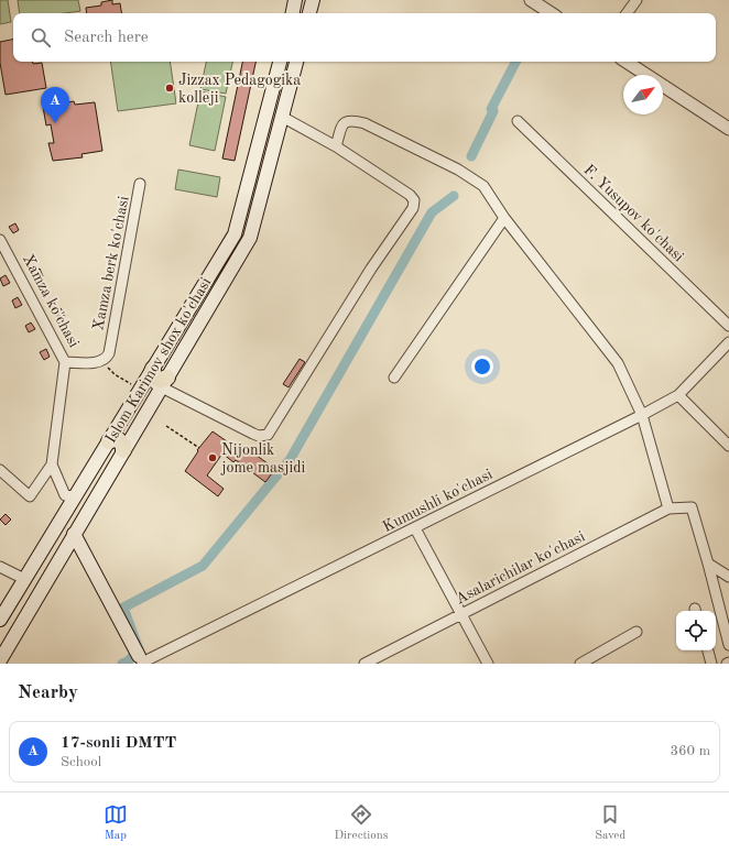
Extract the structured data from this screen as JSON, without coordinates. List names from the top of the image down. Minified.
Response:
{"streets":{"main road":["Islom Karimov shox ko'chasi"],"street":["F. Yusupov ko'chasi","Xamza berk ko'chasi","Xamza ko'chasi","Kumushli ko'chasi","Asalarichilar ko'chasi"]},"places":["Jizzax Pedagogika kolleji","Nijonlik jome masjidi"],"north":"top right","page":{"search":"Search here","pins":"A","heading":"Nearby","list":[{"mark":"A","name":"17-sonli DMTT","note":"School","value":"360 m"}],"nav":["Map","Directions","Saved"]}}
